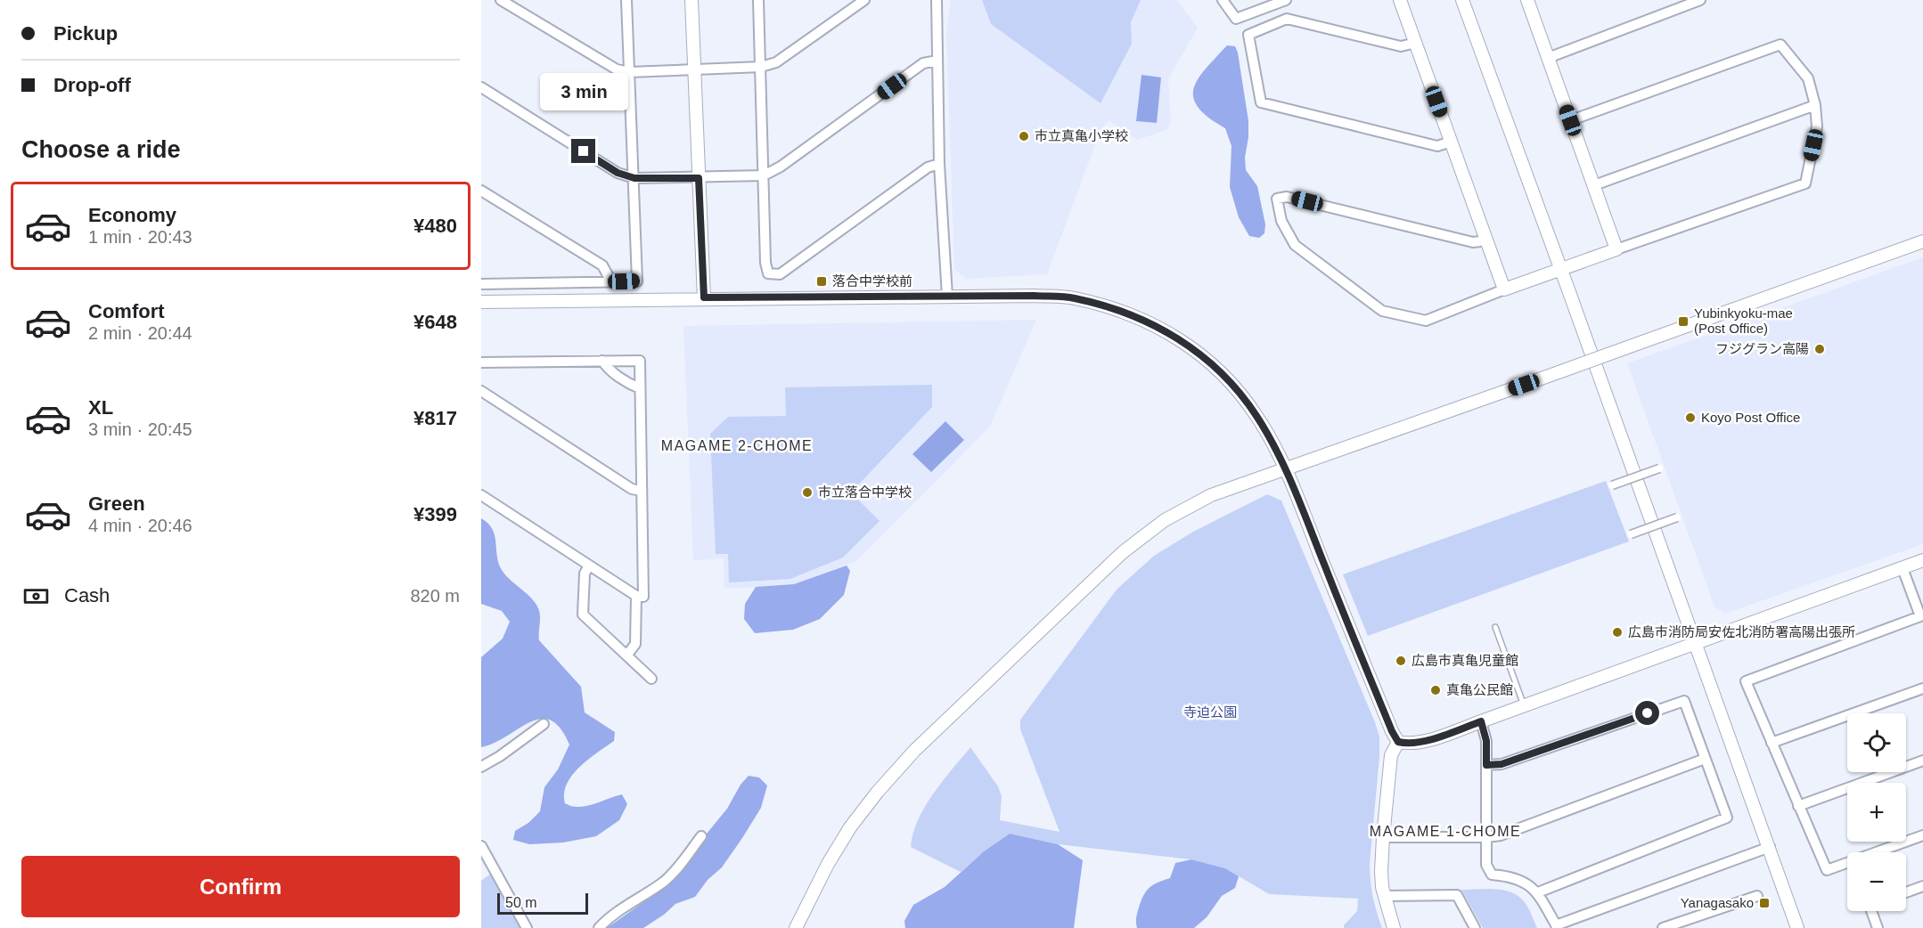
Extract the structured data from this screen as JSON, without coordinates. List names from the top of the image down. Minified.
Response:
{"districts":["MAGAME 2-CHOME","MAGAME 1-CHOME"],"parks":["寺迫公園"],"places":{"other":["市立真亀小学校","フジグラン高陽","Koyo Post Office","市立落合中学校","広島市消防局安佐北消防署高陽出張所","広島市真亀児童館","真亀公民館"],"transit":["落合中学校前","Yubinkyoku-mae (Post Office)","Yanagasako"]},"scale_bar":"50 m","page":{"banner":["Pickup","Drop-off"],"bubble":"3 min","heading":"Choose a ride","list":[{"name":"Economy","note":"1 min · 20:43","value":"¥480"},{"name":"Comfort","note":"2 min · 20:44","value":"¥648"},{"name":"XL","note":"3 min · 20:45","value":"¥817"},{"name":"Green","note":"4 min · 20:46","value":"¥399"}],"pay":["Cash","820 m"],"map_buttons":["+","−"],"buttons":"Confirm","scale":"50 m"}}
